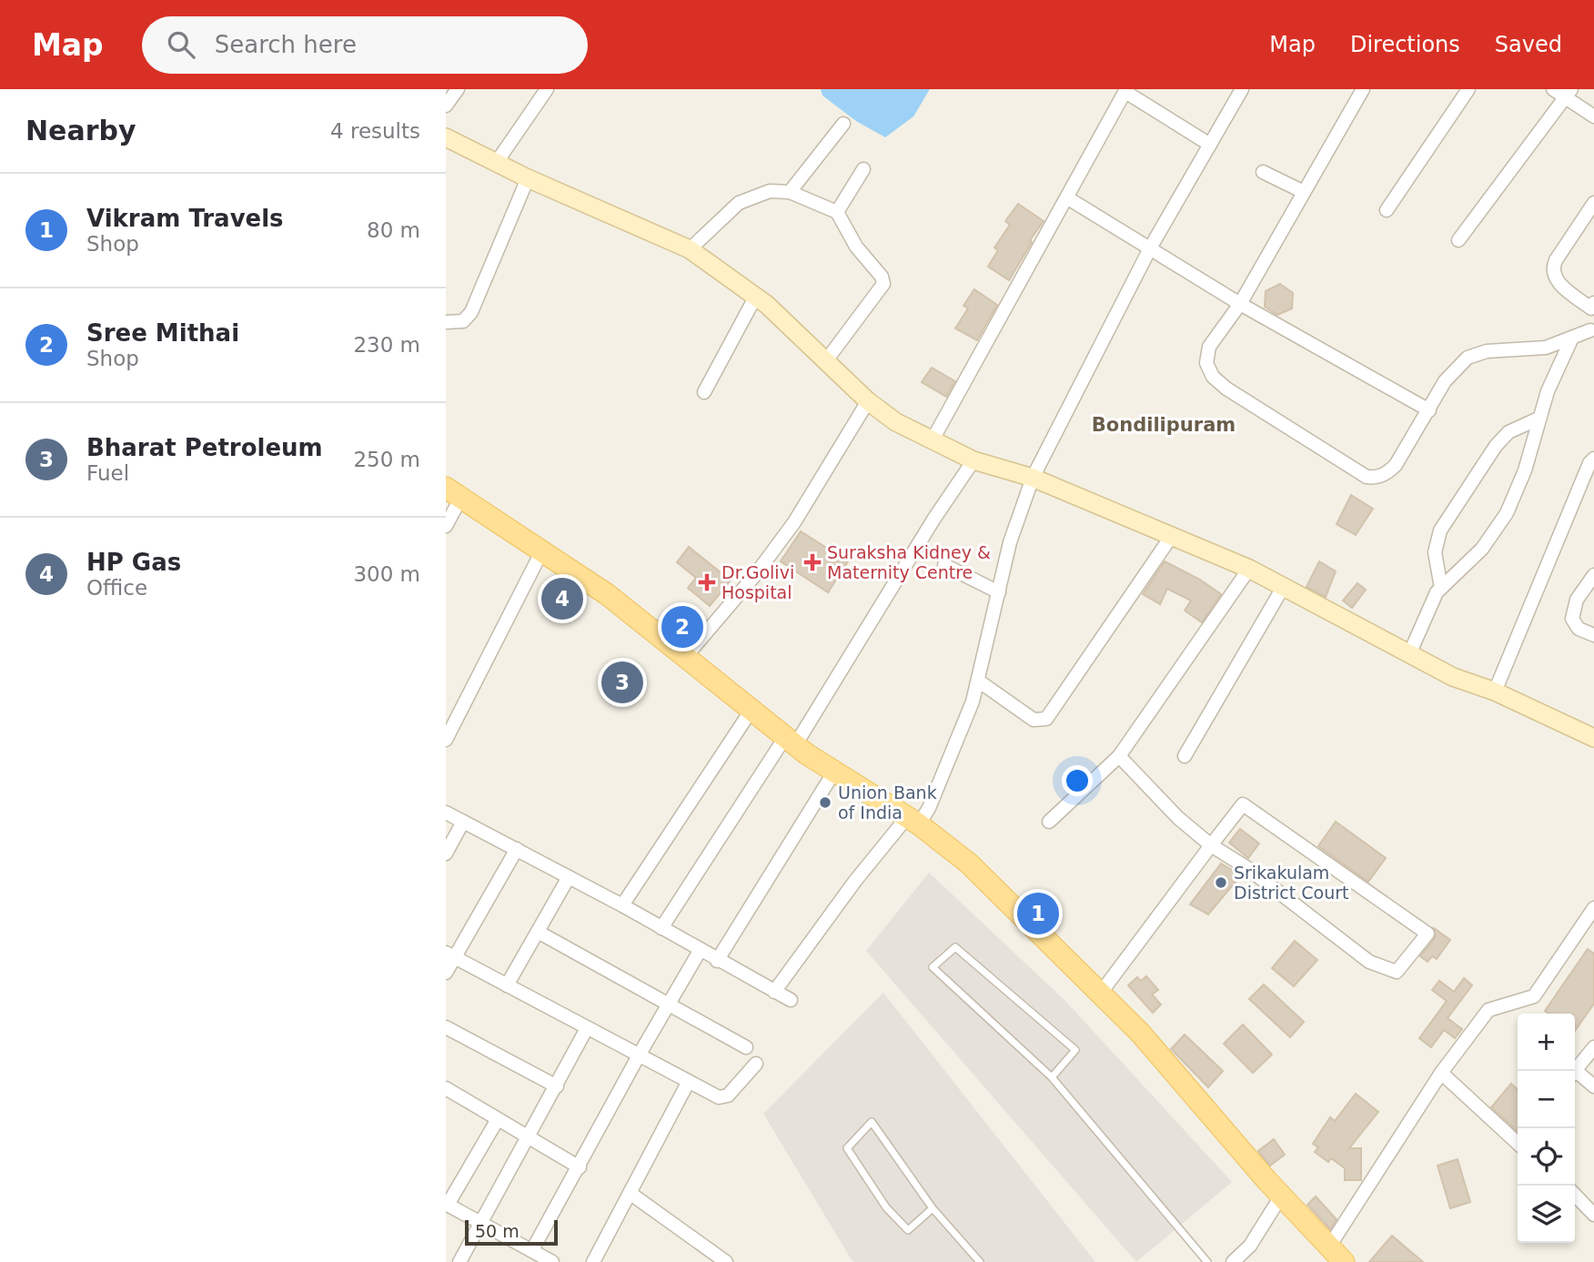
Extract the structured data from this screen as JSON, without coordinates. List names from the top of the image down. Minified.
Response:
{"districts":["Bondilipuram"],"places":{"health":["Suraksha Kidney & Maternity Centre","Dr.Golivi Hospital"],"other":["Union Bank of India","Srikakulam District Court"]},"scale_bar":"50 m","page":{"header":"Map","search":"Search here","nav":["Map","Directions","Saved"],"heading":["Nearby","4 results"],"list":[{"mark":"1","name":"Vikram Travels","note":"Shop","value":"80 m"},{"mark":"2","name":"Sree Mithai","note":"Shop","value":"230 m"},{"mark":"3","name":"Bharat Petroleum","note":"Fuel","value":"250 m"},{"mark":"4","name":"HP Gas","note":"Office","value":"300 m"}],"pins":["4","2","3","1"],"map_buttons":["+","−"],"scale":"50 m"}}
